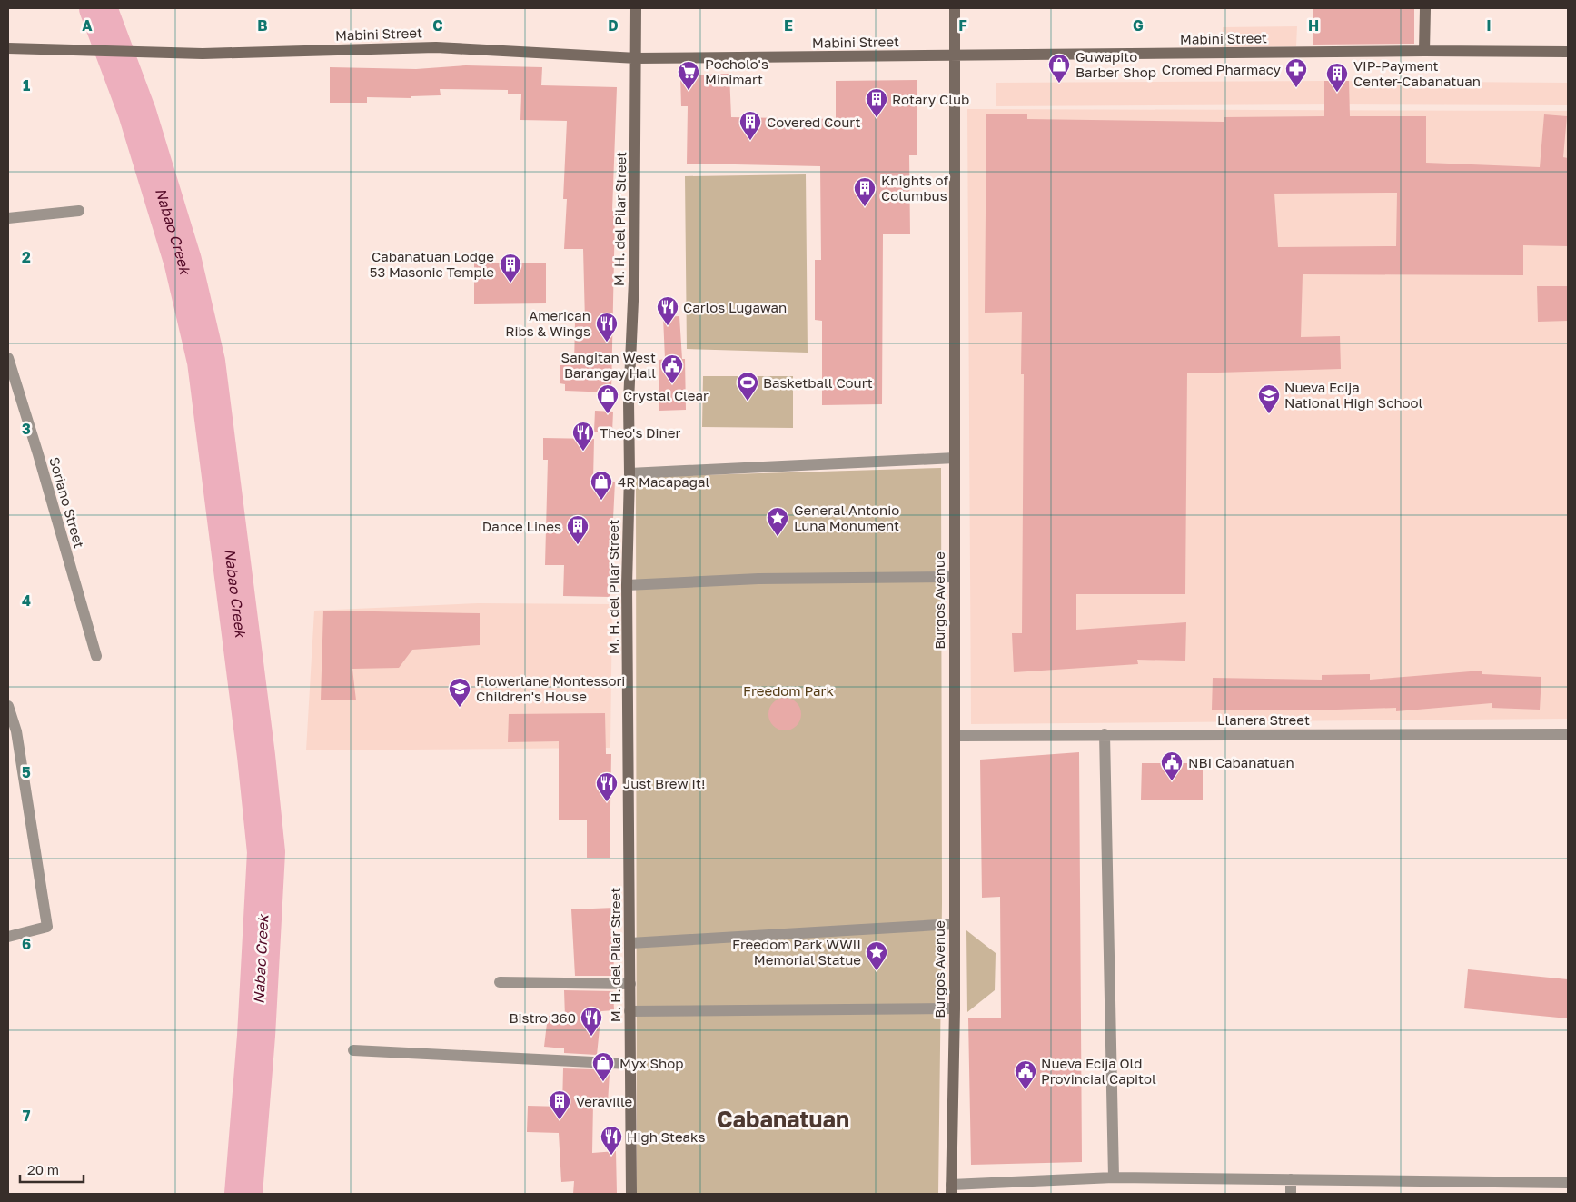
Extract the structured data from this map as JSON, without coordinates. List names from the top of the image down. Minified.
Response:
{"streets":{"main road":["Mabini Street","M. H. del Pilar Street","Burgos Avenue"],"street":["Soriano Street","Llanera Street"]},"crossings":[["Mabini Street","M. H. del Pilar Street"],["Mabini Street","Burgos Avenue"]],"districts":["Cabanatuan"],"water":["Nabao Creek"],"parks":["Freedom Park"],"places":{"shop":["Guwapito Barber Shop","Crystal Clear","4R Macapagal","Myx Shop"],"pharmacy":["Cromed Pharmacy"],"supermarket":["Pocholo's Minimart"],"building":["VIP-Payment Center-Cabanatuan","Rotary Club","Covered Court","Knights of Columbus","Cabanatuan Lodge 53 Masonic Temple","Dance Lines","Veraville"],"restaurant":["Carlos Lugawan","American Ribs & Wings","Theo's Diner","Just Brew It!","Bistro 360","High Steaks"],"public building":["Sangitan West Barangay Hall","NBI Cabanatuan","Nueva Ecija Old Provincial Capitol"],"sports":["Basketball Court"],"school or university":["Nueva Ecija National High School","Flowerlane Montessori Children's House"],"place":["General Antonio Luna Monument","Freedom Park WWII Memorial Statue"]},"scale_bar":"20 m","grid":{"columns":["A","B","C","D","E","F","G","H","I"],"rows":["1","2","3","4","5","6","7"]}}
